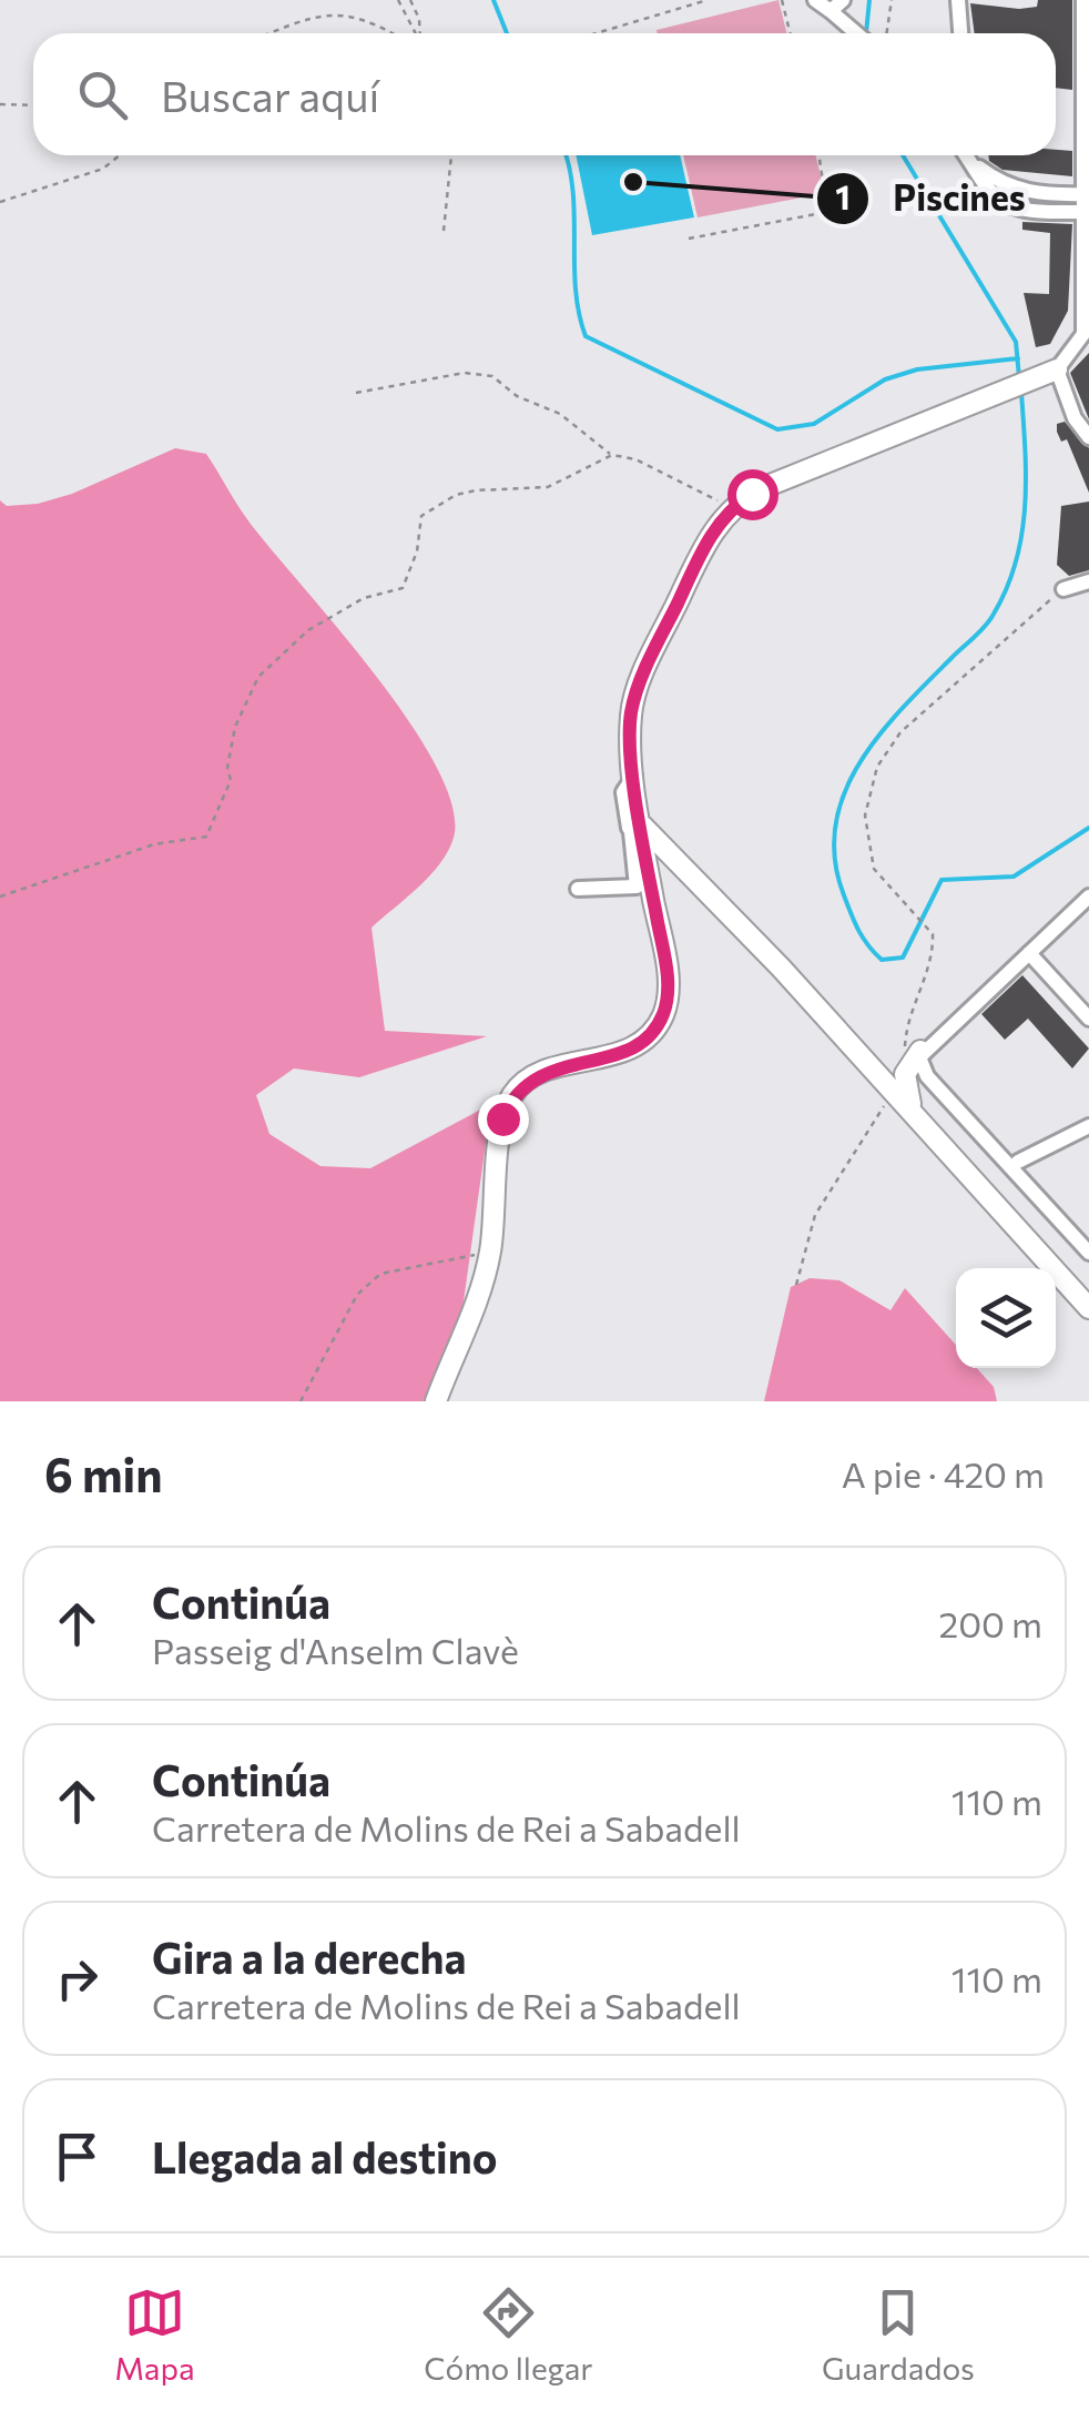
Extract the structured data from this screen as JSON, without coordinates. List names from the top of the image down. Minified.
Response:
{"places":["Piscines"],"page":{"search":"Buscar aquí","heading":["6 min","A pie · 420 m"],"list":[["Continúa","Passeig d'Anselm Clavè","200 m"],["Continúa","Carretera de Molins de Rei a Sabadell","110 m"],["Gira a la derecha","Carretera de Molins de Rei a Sabadell","110 m"],"Llegada al destino"],"nav":["Mapa","Cómo llegar","Guardados"]}}
